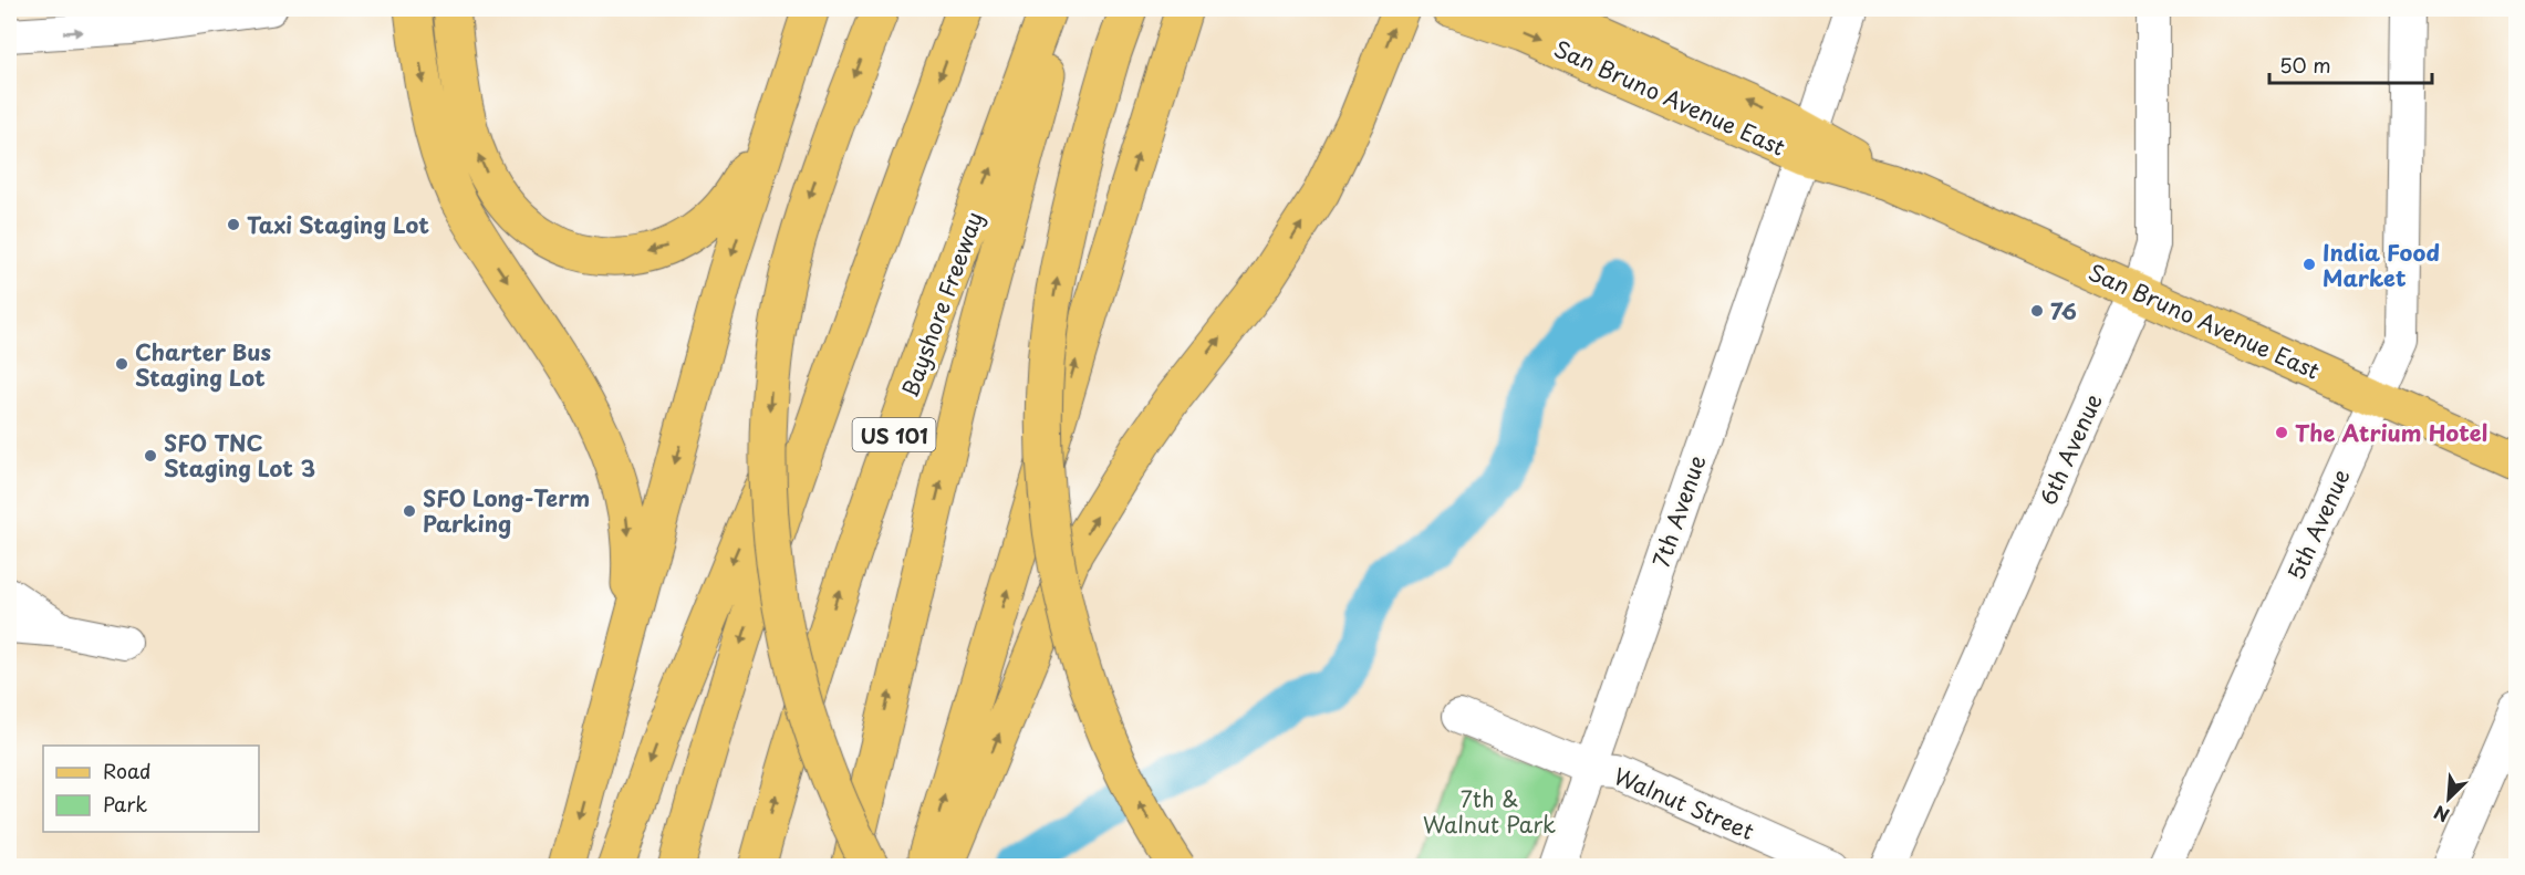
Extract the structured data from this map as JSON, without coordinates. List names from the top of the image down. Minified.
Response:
{"streets":{"main road":["San Bruno Avenue East","Bayshore Freeway","US 101"],"street":["6th Avenue","7th Avenue","5th Avenue","Walnut Street"]},"crossings":[["San Bruno Avenue East","6th Avenue"],["San Bruno Avenue East","7th Avenue"],["San Bruno Avenue East","5th Avenue"],["7th Avenue","Walnut Street"]],"parks":["7th & Walnut Park"],"places":["Taxi Staging Lot","India Food Market","76","Charter Bus Staging Lot","The Atrium Hotel","SFO TNC Staging Lot 3","SFO Long-Term Parking"],"legend":["Road","Park"],"scale_bar":"50 m","north":"bottom left"}
